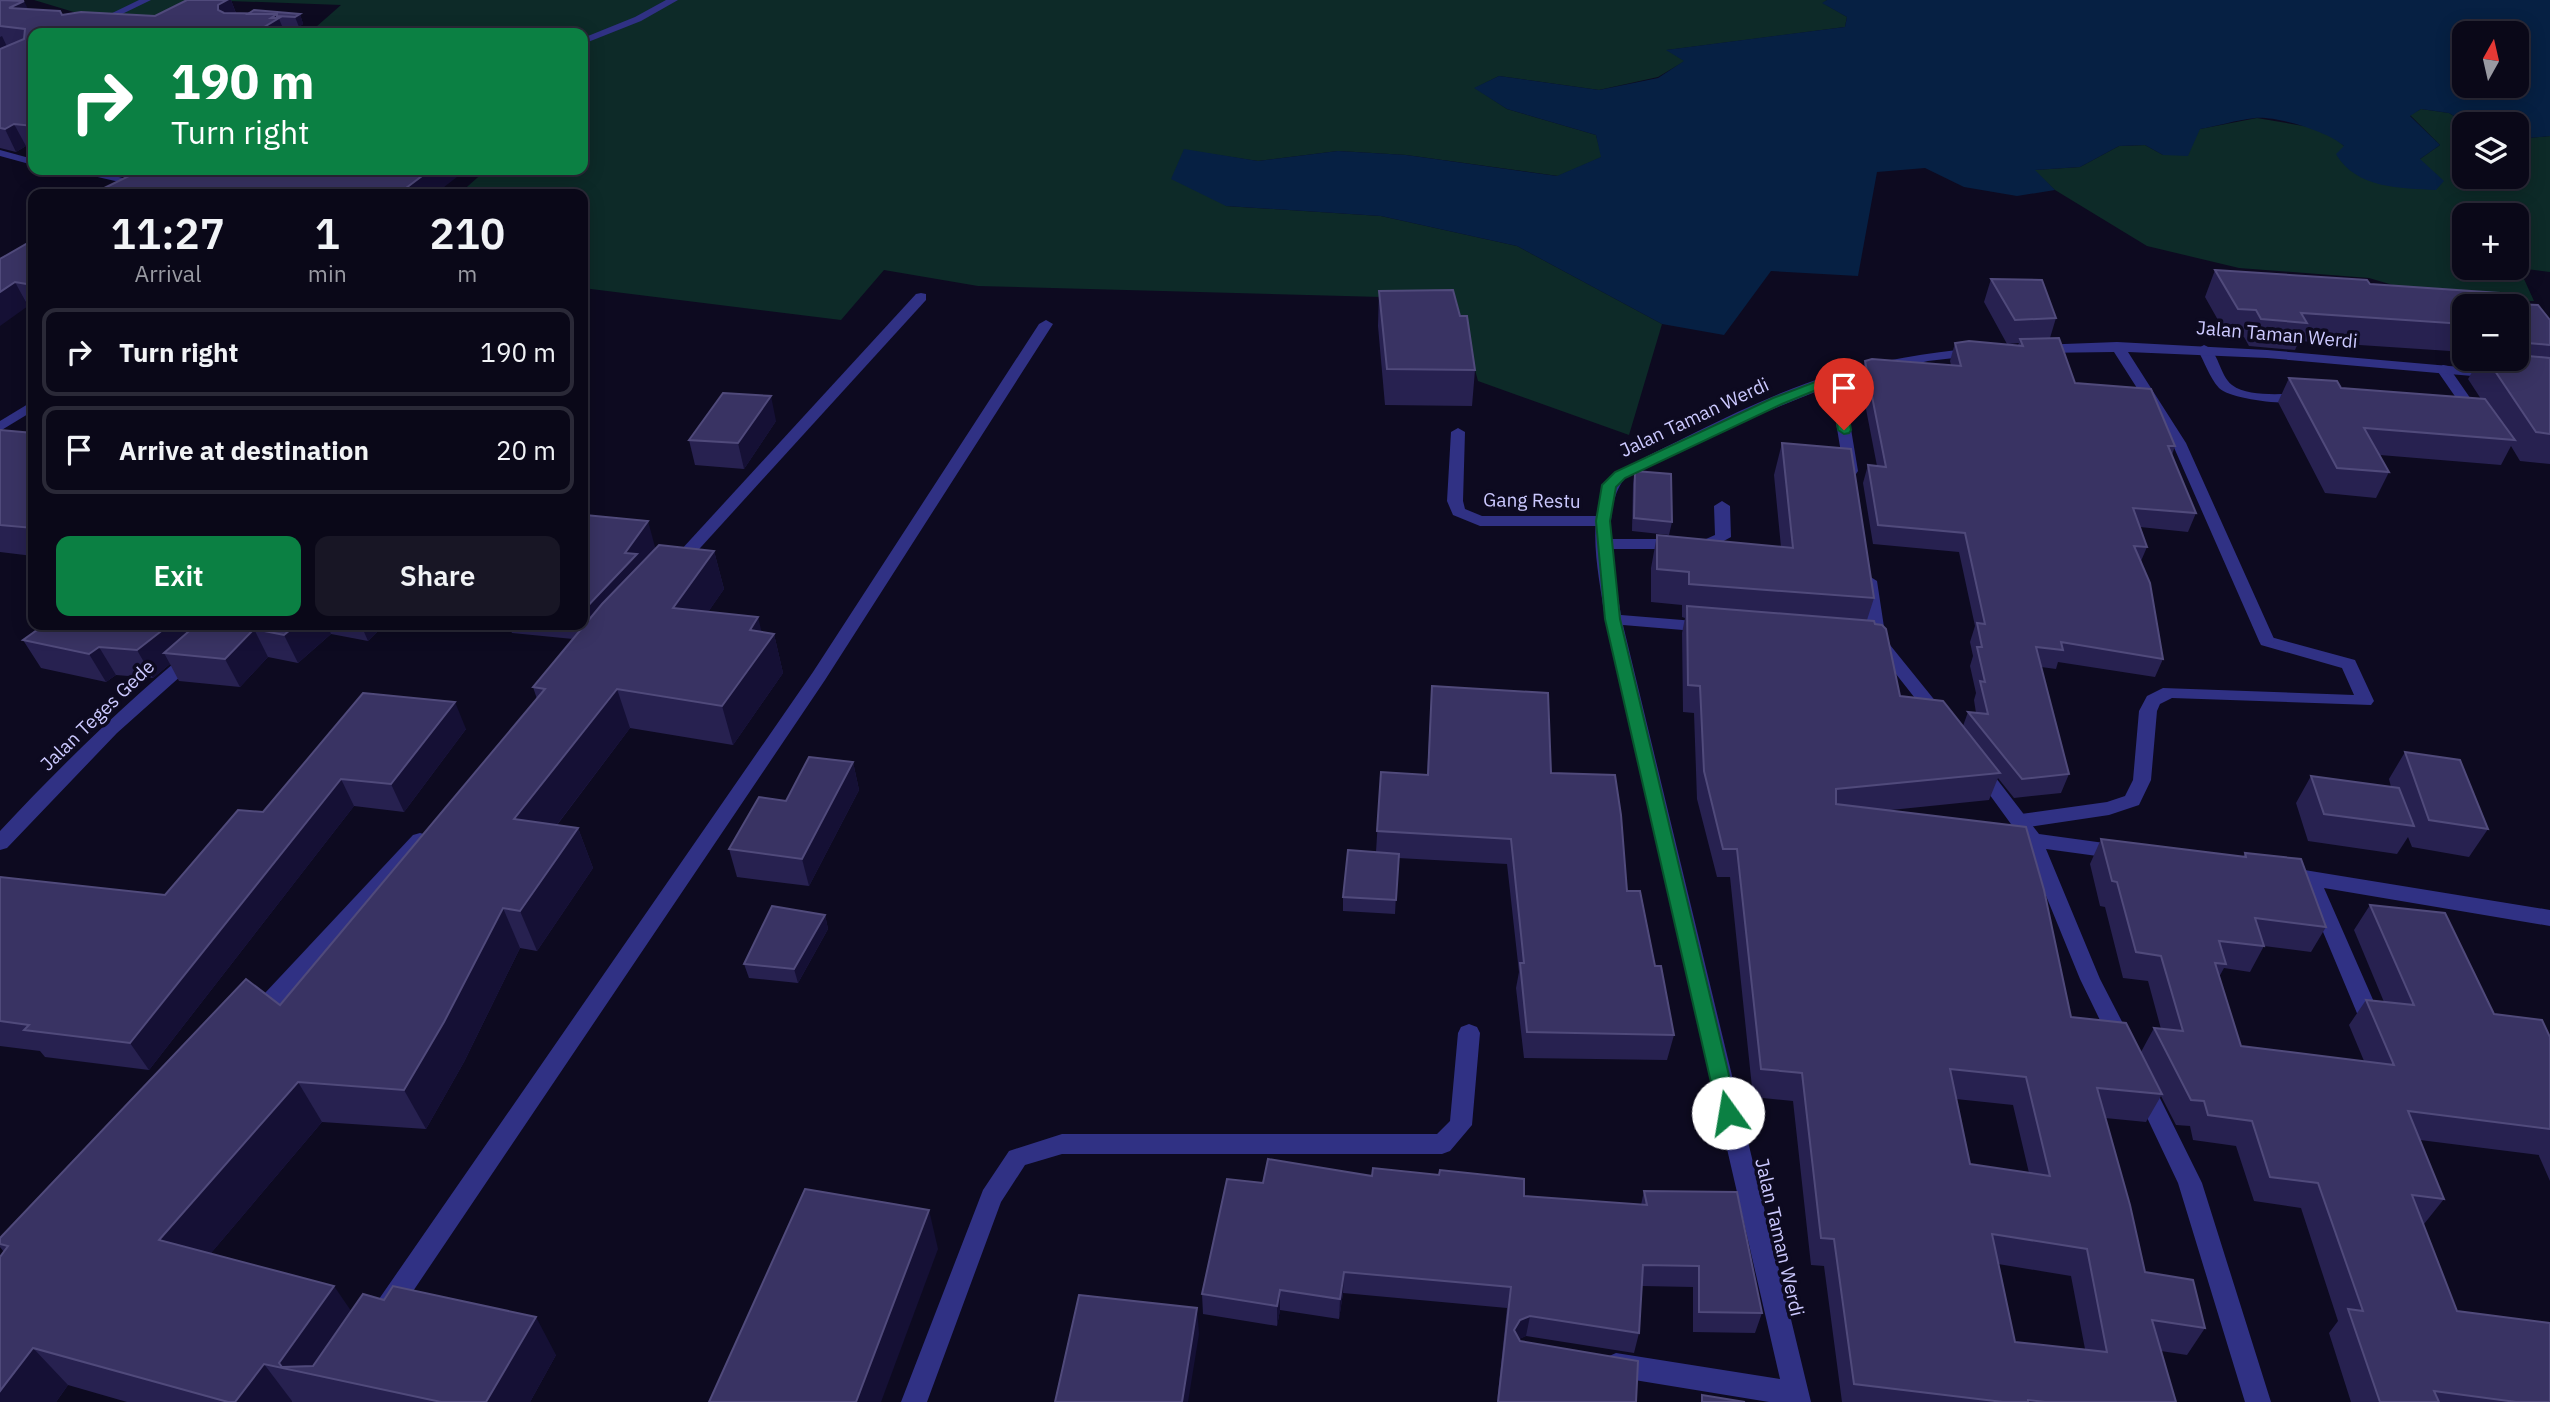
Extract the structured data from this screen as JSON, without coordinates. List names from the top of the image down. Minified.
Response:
{"streets":{"street":["Jalan Taman Werdi","Gang Restu","Jalan Teges Gede"]},"crossings":[["Jalan Taman Werdi","Gang Restu"]],"north":"top","page":{"map_buttons":["+","−"],"turn":["190 m","Turn right"],"eta":["11:27","Arrival","1","min","210","m"],"list":[{"name":"Turn right","value":"190 m"},{"name":"Arrive at destination","value":"20 m"}],"buttons":["Exit","Share"]}}
